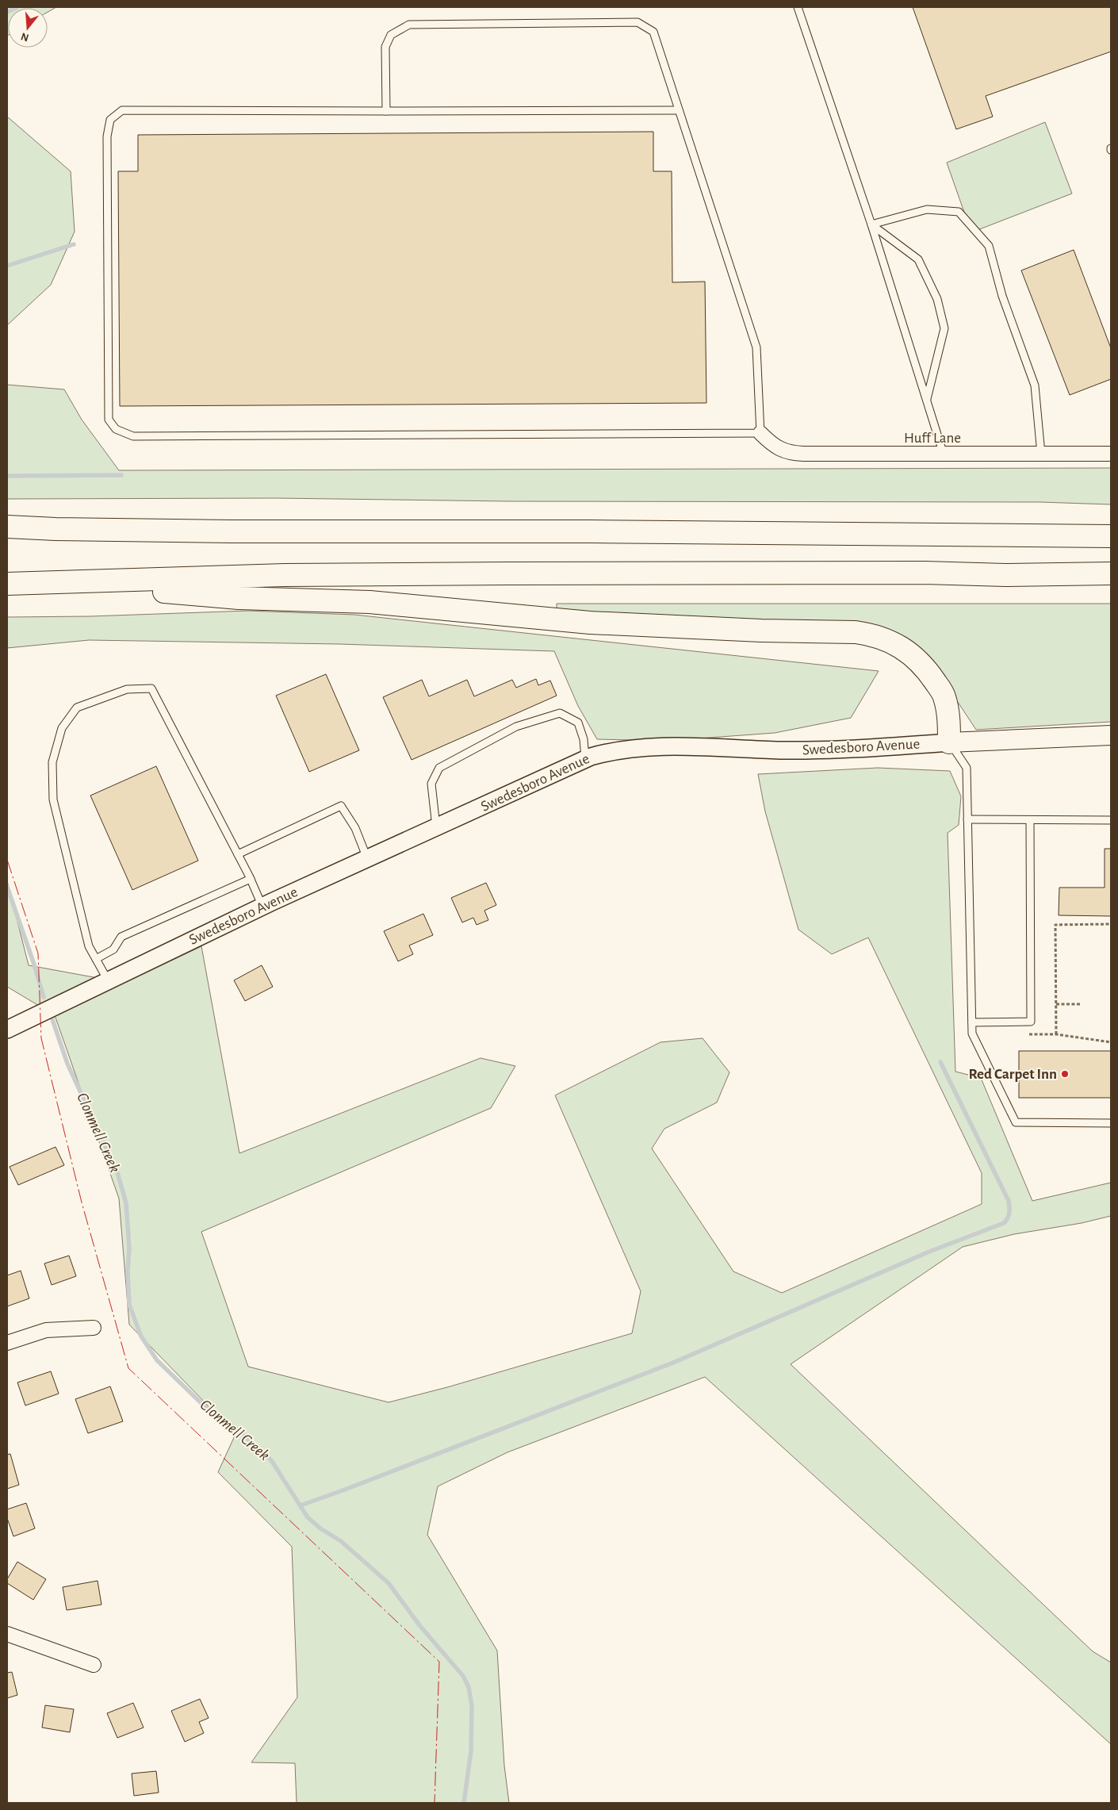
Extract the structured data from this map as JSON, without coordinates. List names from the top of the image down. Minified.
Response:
{"streets":{"main road":["Swedesboro Avenue"],"street":["Huff Lane"]},"water":["Clonmell Creek"],"places":["Red Carpet Inn"],"north":"bottom"}
